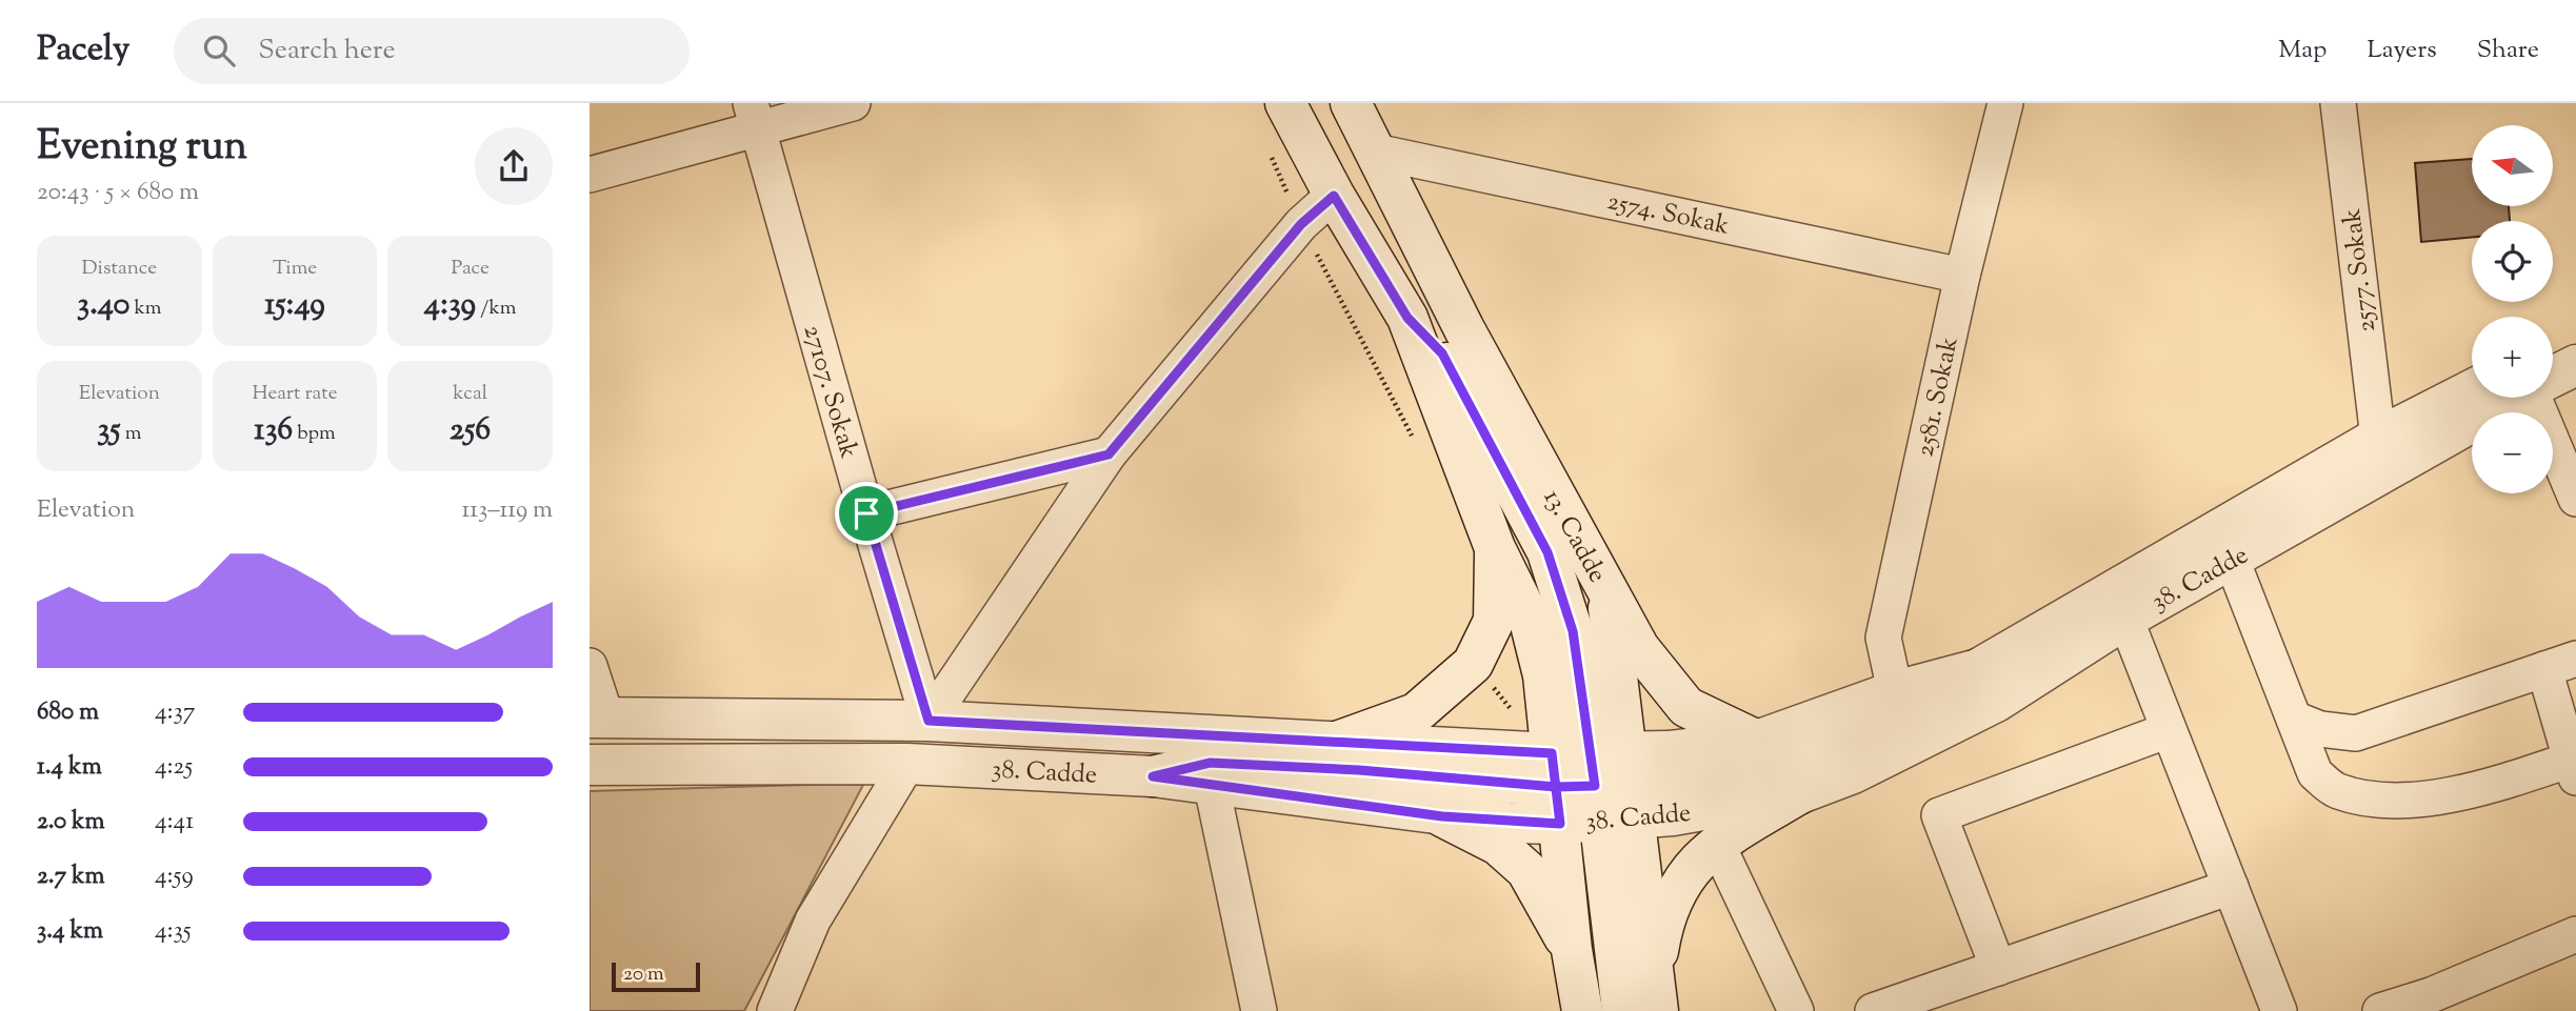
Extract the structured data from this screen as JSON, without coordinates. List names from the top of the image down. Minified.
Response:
{"streets":{"main road":["13. Cadde","38. Cadde"],"street":["2574. Sokak","2577. Sokak","27107. Sokak","2581. Sokak"]},"crossings":[["2574. Sokak","2581. Sokak"],["2574. Sokak","13. Cadde"],["2577. Sokak","38. Cadde"],["27107. Sokak","38. Cadde"],["2581. Sokak","38. Cadde"],["13. Cadde","38. Cadde"]],"scale_bar":"20 m","north":"left","page":{"header":"Pacely","search":"Search here","nav":["Map","Layers","Share"],"heading":["Evening run","20:43 · 5 × 680 m"],"map_buttons":["+","−"],"stats":[["Distance","3.40 km"],["Time","15:49"],["Pace","4:39 /km"],["Elevation","35 m"],["Heart rate","136 bpm"],["kcal","256"]],"chart":["Elevation","113–119 m"],"list":[{"name":"680 m","note":"4:37"},{"name":"1.4 km","note":"4:25"},{"name":"2.0 km","note":"4:41"},{"name":"2.7 km","note":"4:59"},{"name":"3.4 km","note":"4:35"}],"scale":"20 m"}}
